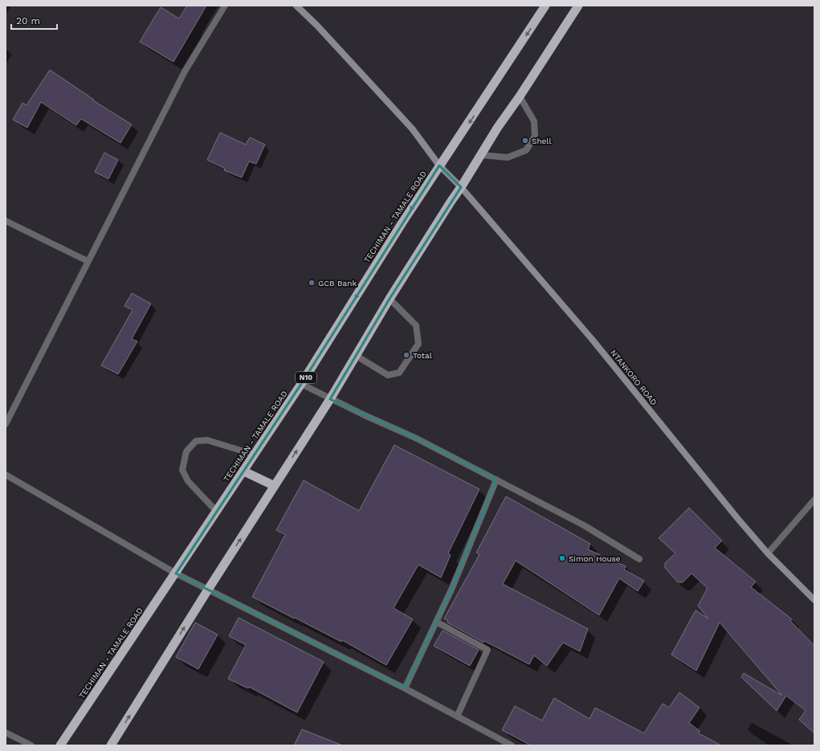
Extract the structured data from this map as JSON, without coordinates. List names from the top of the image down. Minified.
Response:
{"streets":{"highway":["TECHIMAN - TAMALE ROAD","N10"],"main road":["NTANKORO ROAD"]},"crossings":[["TECHIMAN - TAMALE ROAD","NTANKORO ROAD"]],"places":["Shell","GCB Bank","Total","Simon House"],"scale_bar":"20 m"}
